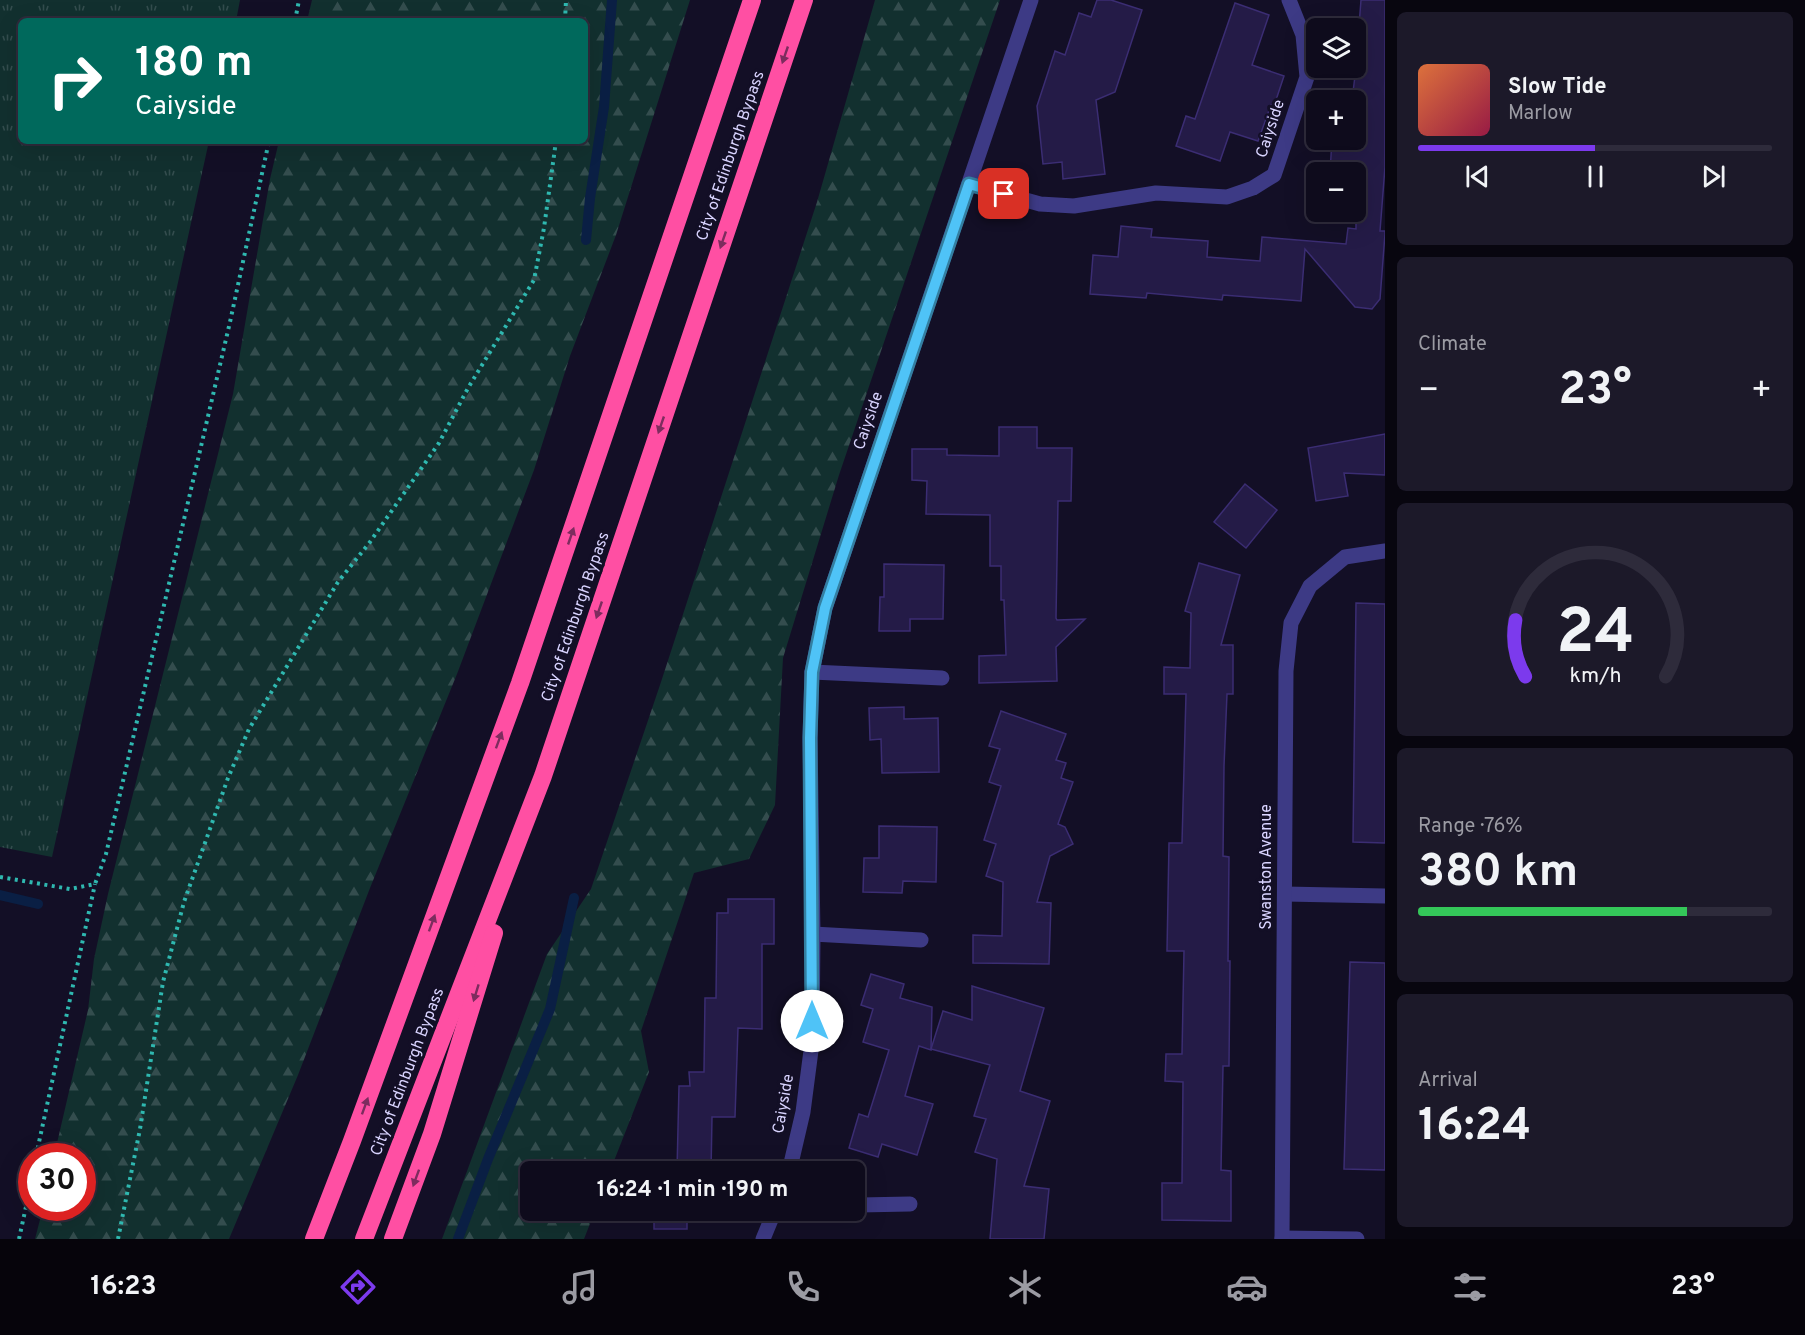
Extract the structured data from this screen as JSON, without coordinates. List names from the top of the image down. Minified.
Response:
{"streets":{"highway":["City of Edinburgh Bypass"],"street":["Caiyside","Swanston Avenue"]},"page":{"map_buttons":["+","−"],"turn":["180 m","Caiyside"],"song":["Slow Tide","Marlow"],"tile":["Climate",["Range · 76%","380 km"],["Arrival","16:24"]],"heat":["−","23°","+"],"limit":"30","trip":"16:24 · 1 min · 190 m","tabs":["16:23","23°"],"gauge":["24","km/h"]}}
